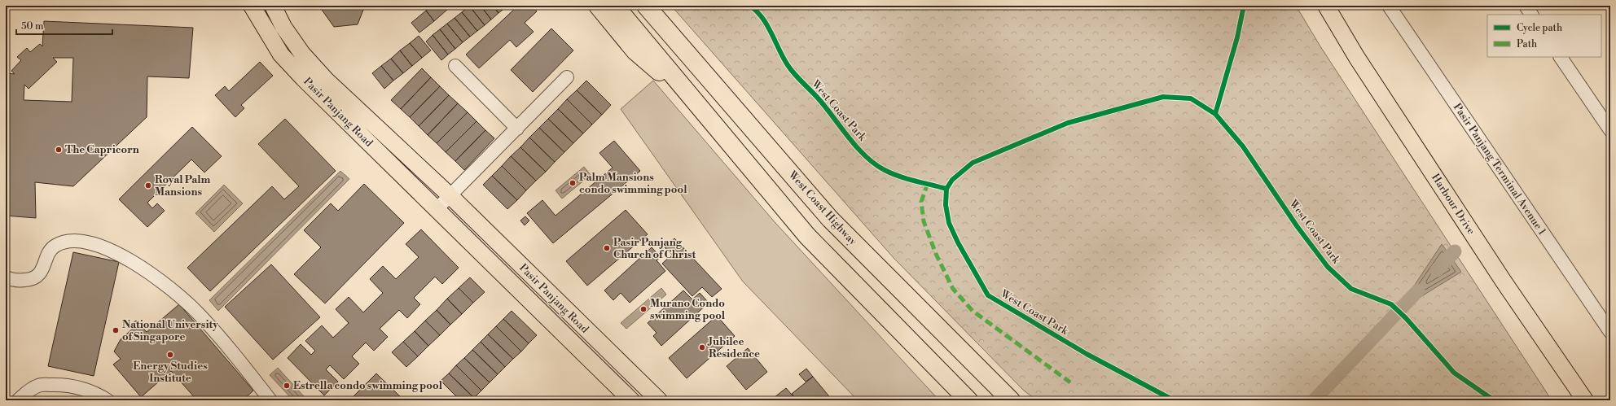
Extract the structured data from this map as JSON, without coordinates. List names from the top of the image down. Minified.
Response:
{"streets":{"highway":["West Coast Highway"],"main road":["Pasir Panjang Road","Harbour Drive"],"street":["Pasir Panjang Terminal Avenue 1"],"cycle path":["West Coast Park"]},"places":["The Capricorn","Palm Mansions condo swimming pool","Royal Palm Mansions","Pasir Panjang Church of Christ","Murano Condo swimming pool","National University of Singapore","Jubilee Residence","Energy Studies Institute","Estrella condo swimming pool"],"legend":["Cycle path","Path"],"scale_bar":"50 m"}
